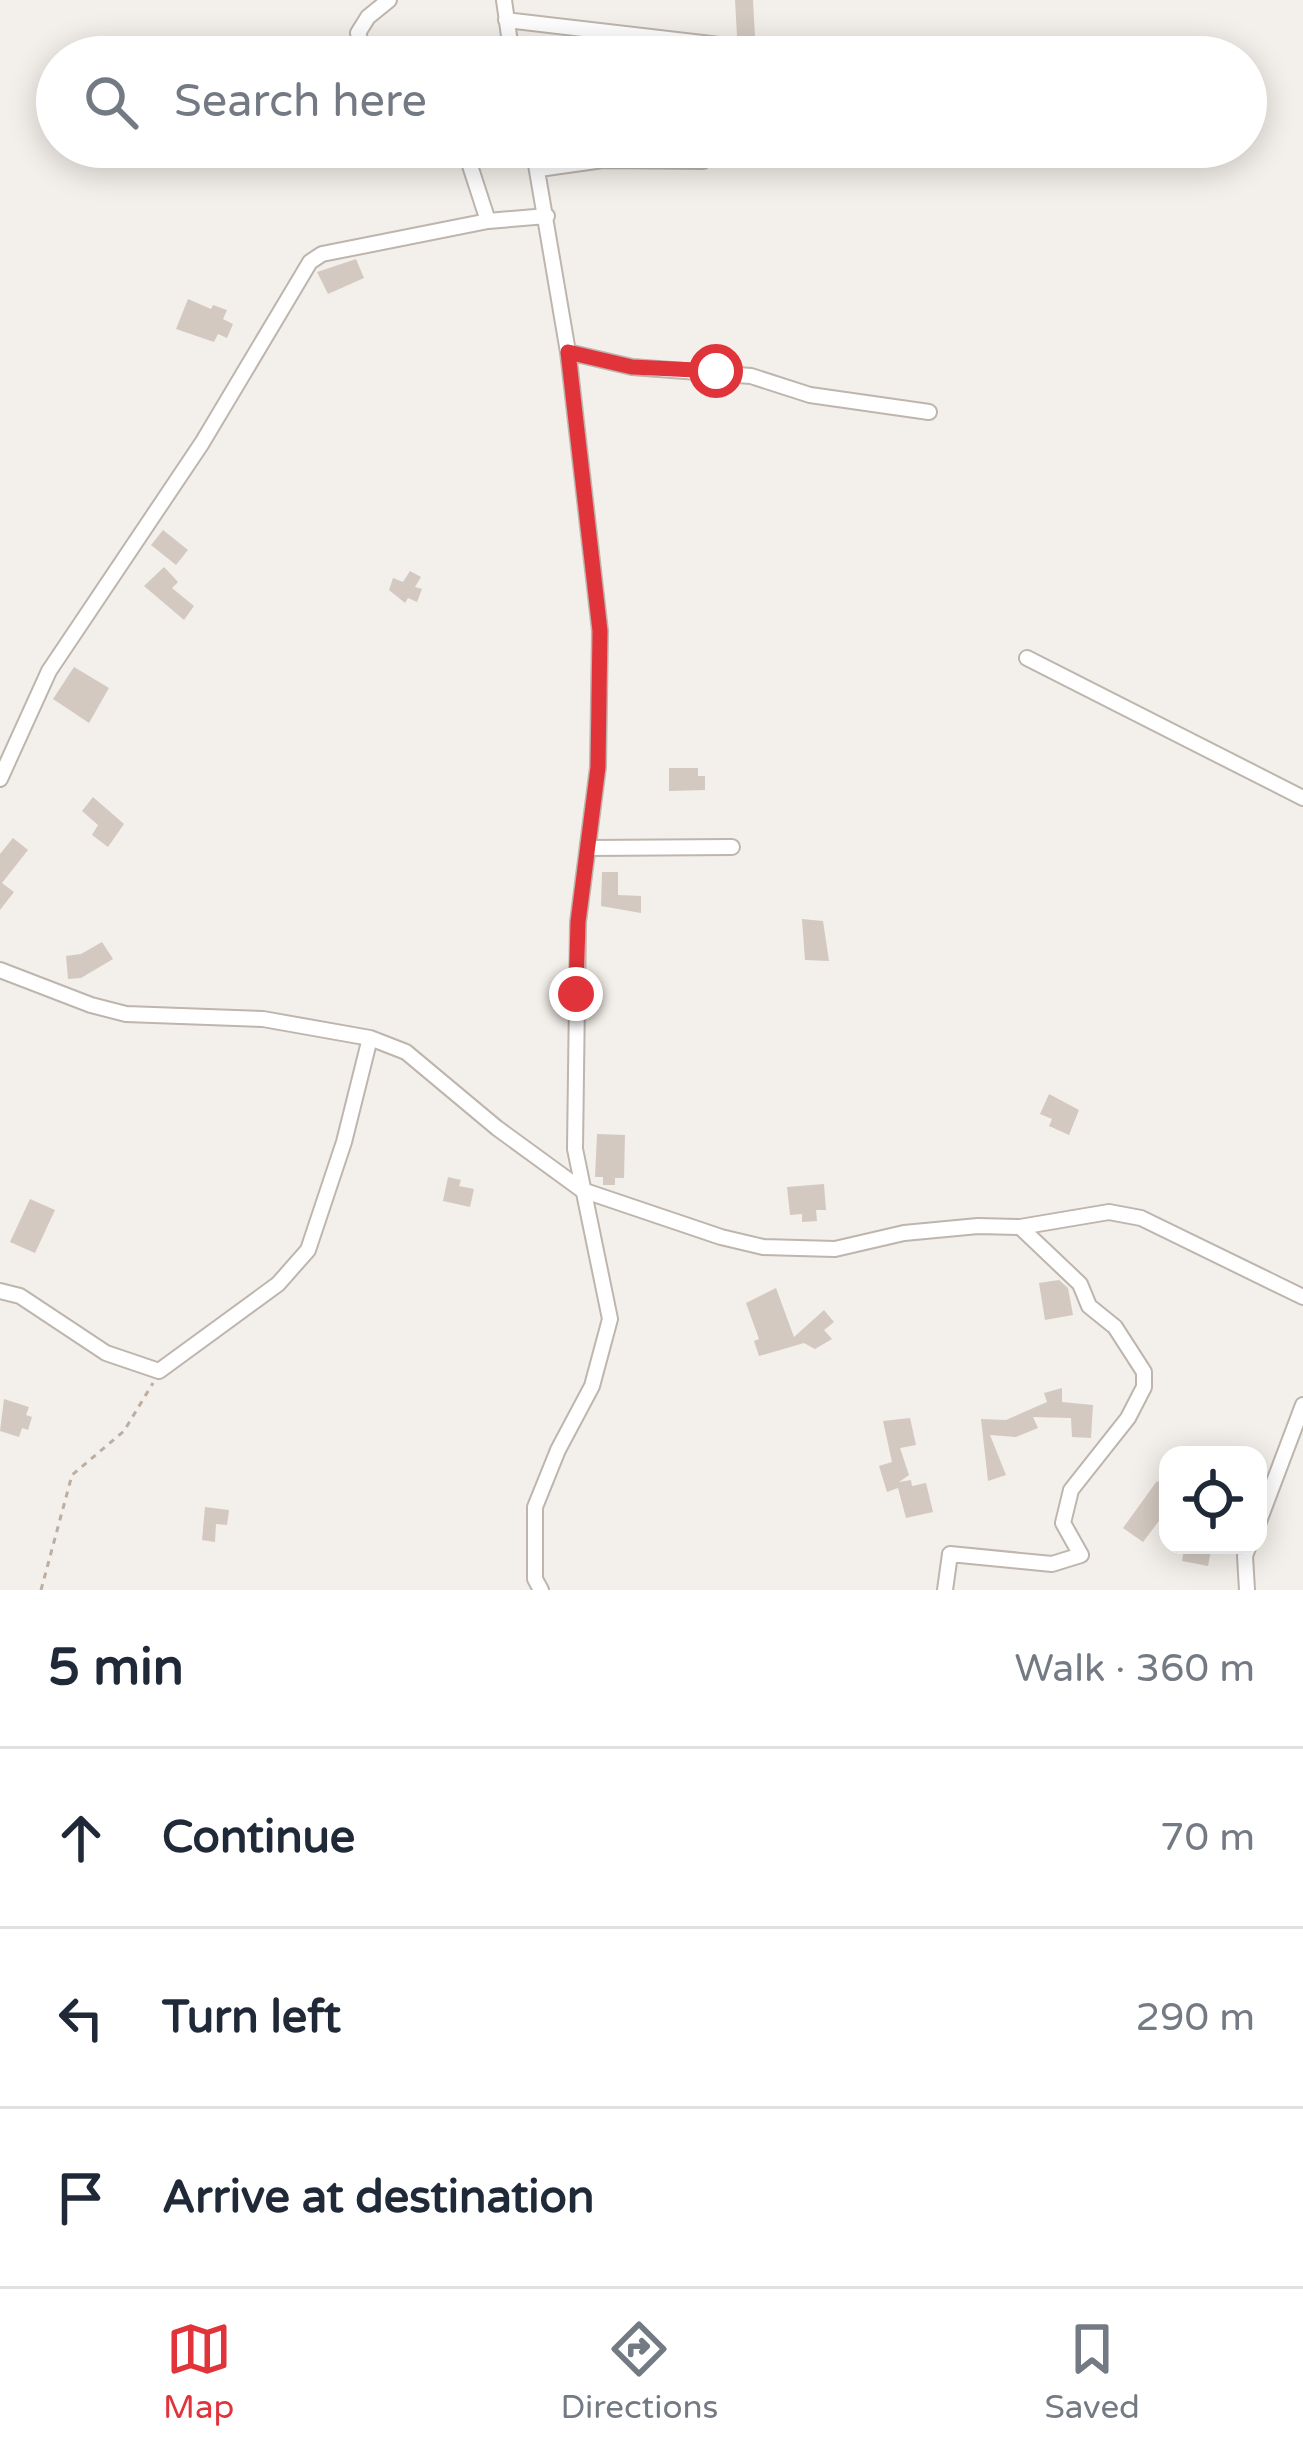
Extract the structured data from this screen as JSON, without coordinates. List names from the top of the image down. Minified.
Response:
{"page":{"search":"Search here","heading":["5 min","Walk · 360 m"],"list":[["Continue","70 m"],["Turn left","290 m"],"Arrive at destination"],"nav":["Map","Directions","Saved"]}}
